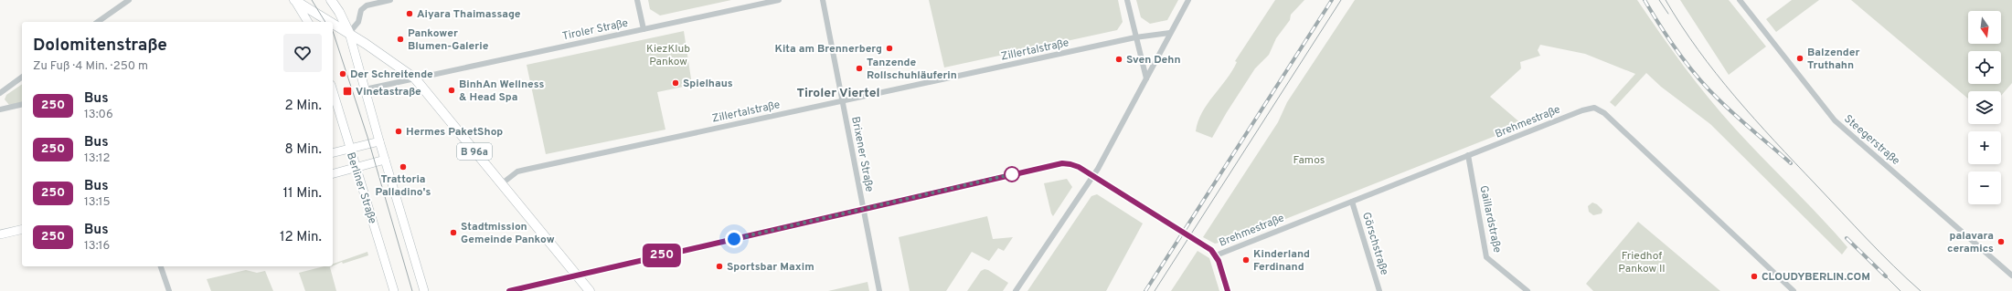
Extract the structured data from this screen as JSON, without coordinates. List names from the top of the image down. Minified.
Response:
{"streets":{"main road":["B 96a","Berliner Straße"],"street":["Tiroler Straße","Zillertalstraße","Brehmestraße","Steegerstraße","Brixener Straße","Gaillardstraße","Görschstraße"]},"crossings":[["Tiroler Straße","B 96a"],["Zillertalstraße","B 96a"],["Zillertalstraße","Brixener Straße"],["Brehmestraße","Gaillardstraße"],["Brehmestraße","Görschstraße"]],"districts":["Tiroler Viertel"],"parks":["KiezKlub Pankow","Famos","Friedhof Pankow II"],"places":{"other":["Aiyara Thaimassage","Pankower Blumen-Galerie","Kita am Brennerberg","Balzender Truthahn","Sven Dehn","Tanzende Rollschuhläuferin","Der Schreitende","Spielhaus","BinhAn Wellness & Head Spa","Hermes PaketShop","Trattoria Palladino's","Stadtmission Gemeinde Pankow","palavara ceramics","Kinderland Ferdinand","Sportsbar Maxim","CLOUDYBERLIN.COM"],"transit":["Vinetastraße"]},"lines":["bus line 250"],"north":"bottom","page":{"on_map":"250","map_buttons":["+","−"],"heading":["Dolomitenstraße","Zu Fuß · 4 Min. · 250 m"],"list":[{"mark":"250","name":"Bus","note":"13:06","value":"2 Min."},{"mark":"250","name":"Bus","note":"13:12","value":"8 Min."},{"mark":"250","name":"Bus","note":"13:15","value":"11 Min."},{"mark":"250","name":"Bus","note":"13:16","value":"12 Min."}]}}
